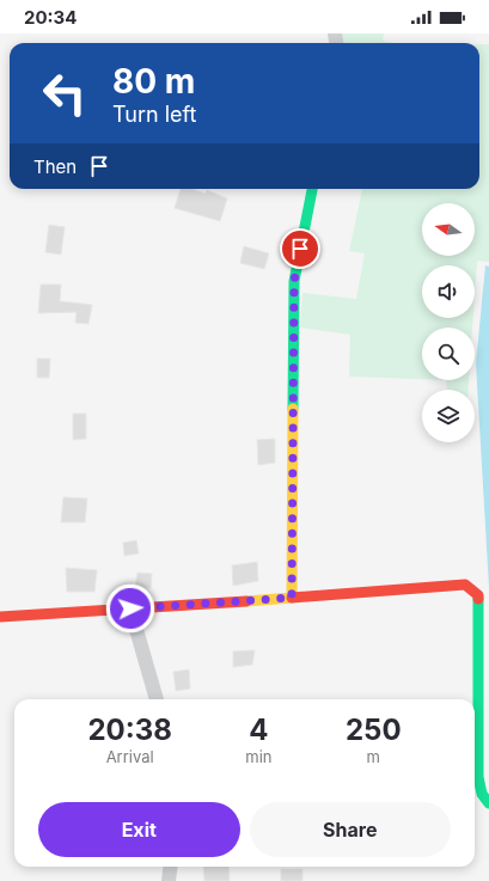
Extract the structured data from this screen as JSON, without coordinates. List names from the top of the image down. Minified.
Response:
{"north":"left","page":{"status":"20:34","turn":["80 m","Turn left"],"then":"Then","eta":["20:38","Arrival","4","min","250","m"],"buttons":["Exit","Share"]}}
